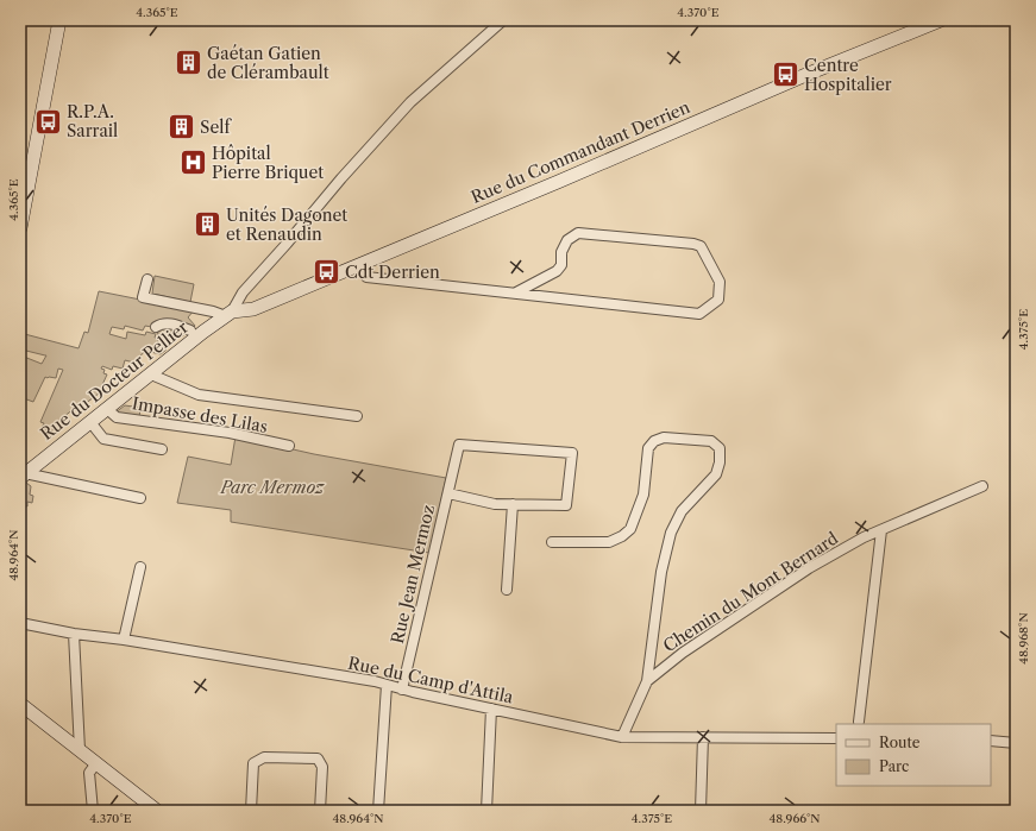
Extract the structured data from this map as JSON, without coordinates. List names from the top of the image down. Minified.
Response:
{"streets":{"main road":["Rue du Commandant Derrien","Rue du Docteur Pellier"],"street":["Impasse des Lilas","Rue Jean Mermoz","Chemin du Mont Bernard","Rue du Camp d'Attila"]},"crossings":[["Rue du Commandant Derrien","Rue du Docteur Pellier"],["Rue du Docteur Pellier","Impasse des Lilas"],["Rue Jean Mermoz","Rue du Camp d'Attila"],["Chemin du Mont Bernard","Rue du Camp d'Attila"]],"parks":["Parc Mermoz"],"places":{"building":["Gaétan Gatien de Clérambault","Self","Unités Dagonet et Renaudin"],"bus stop":["Centre Hospitalier","R.P.A. Sarrail","Cdt Derrien"],"hospital":["Hôpital Pierre Briquet"]},"legend":["Route","Parc"],"coordinates":["4.365°E","4.370°E","4.375°E","48.964°N","48.968°N","48.966°N"]}
